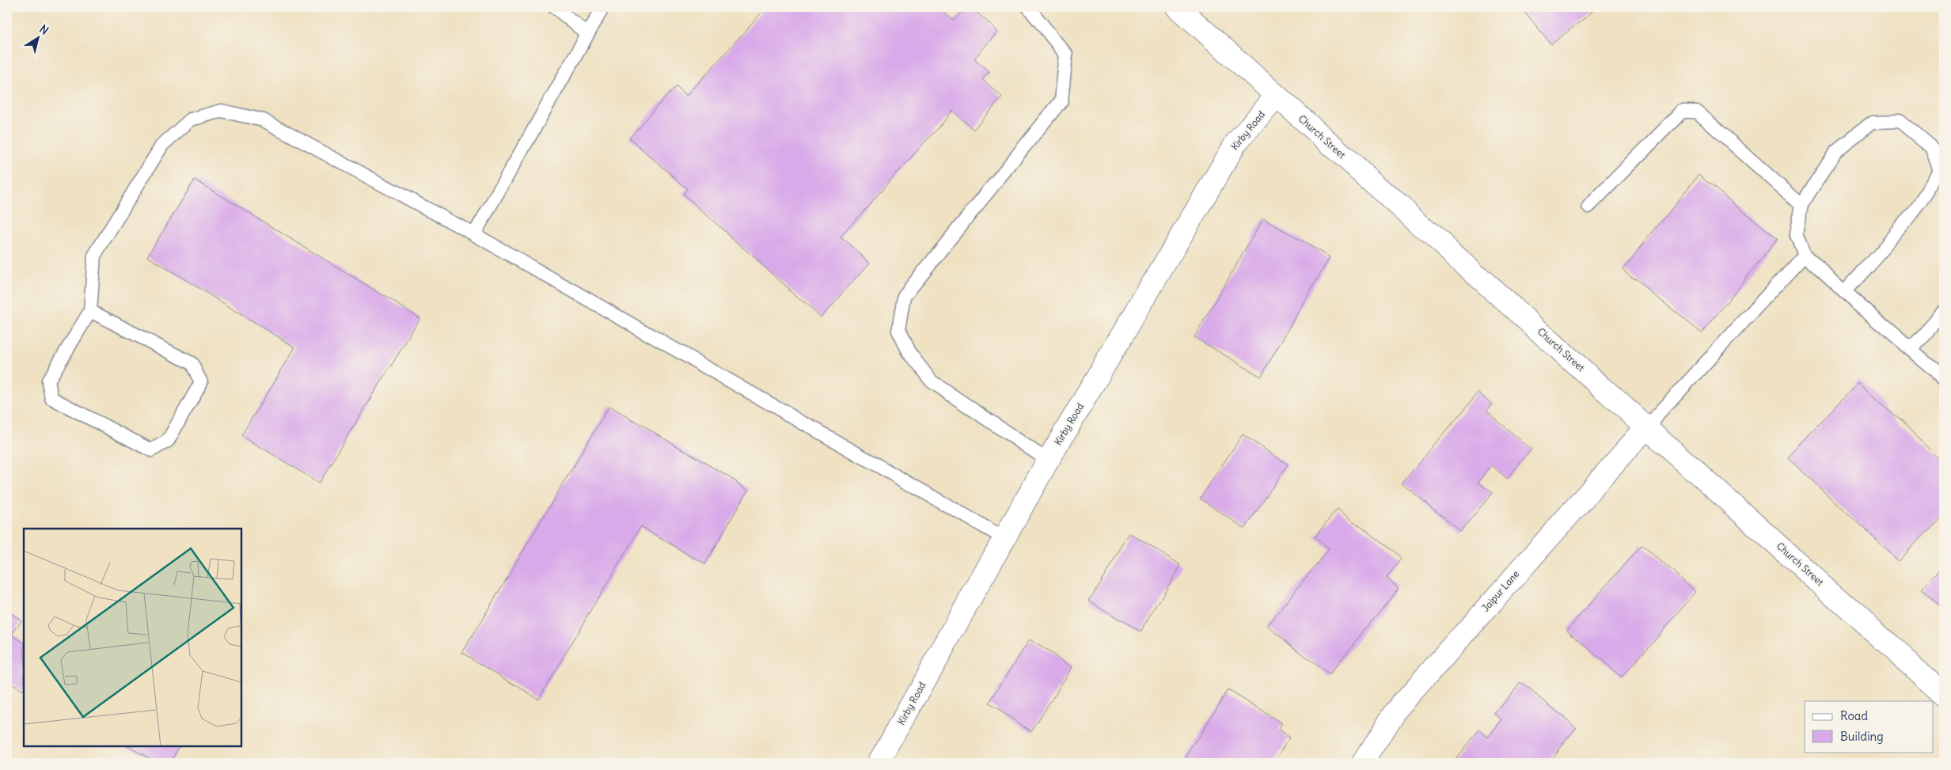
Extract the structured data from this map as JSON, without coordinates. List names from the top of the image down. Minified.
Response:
{"streets":{"street":["Kirby Road","Church Street","Jaipur Lane"]},"crossings":[["Kirby Road","Church Street"],["Church Street","Jaipur Lane"]],"legend":["Road","Building"],"north":"top right"}
